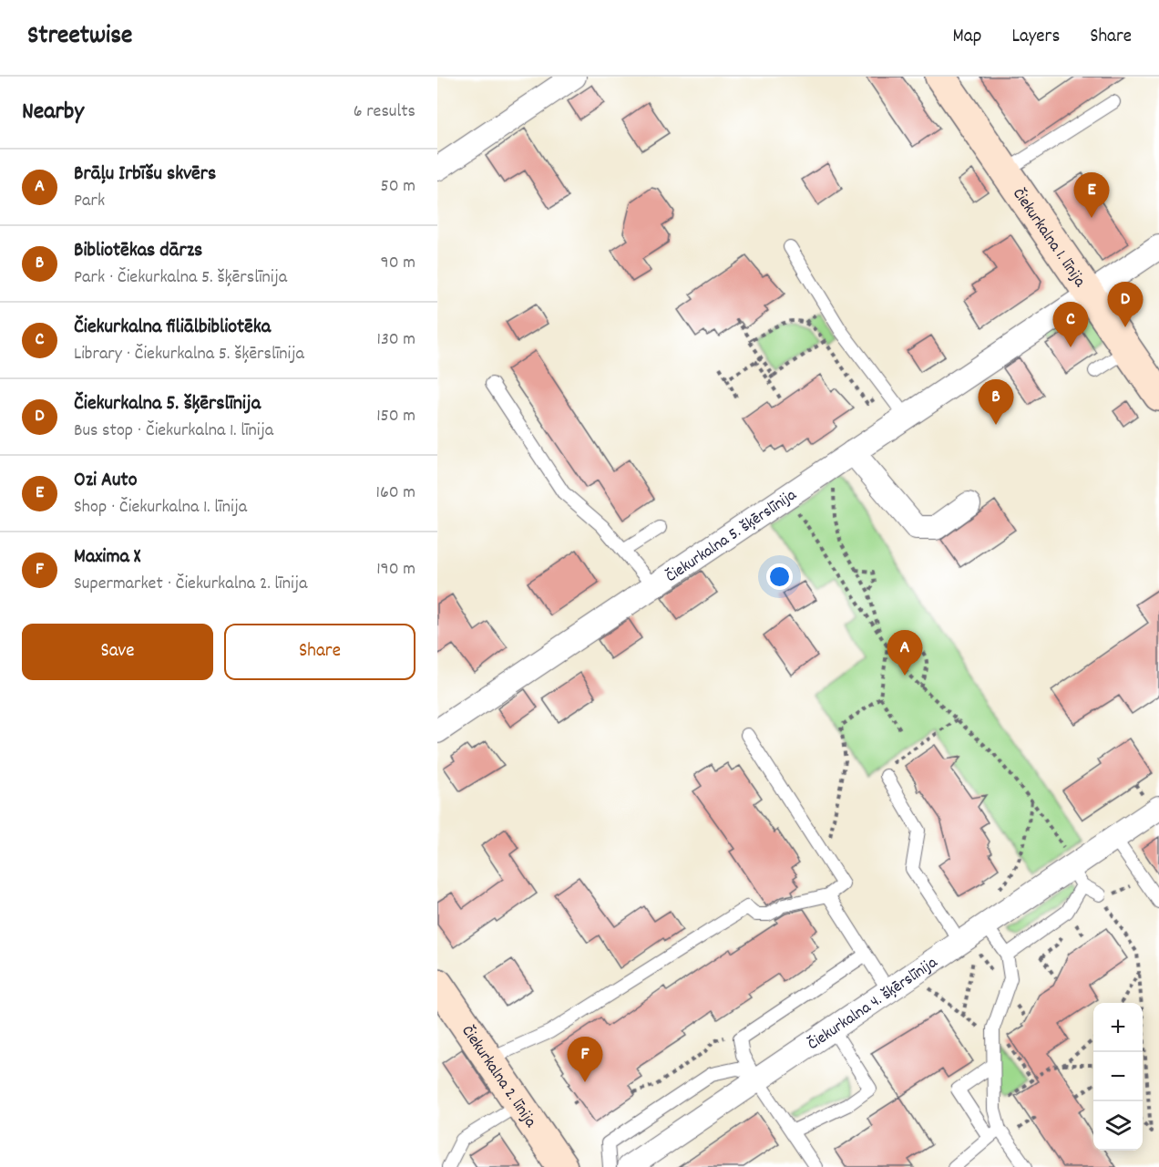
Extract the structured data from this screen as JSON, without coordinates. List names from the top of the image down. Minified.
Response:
{"streets":{"street":["Čiekurkalna 1. līnija","Čiekurkalna 5. šķērslīnija","Čiekurkalna 4. šķērslīnija","Čiekurkalna 2. līnija"]},"crossings":[["Čiekurkalna 1. līnija","Čiekurkalna 5. šķērslīnija"]],"page":{"header":"Streetwise","nav":["Map","Layers","Share"],"heading":["Nearby","6 results"],"list":[{"mark":"A","name":"Brāļu Irbīšu skvērs","note":"Park","value":"50 m"},{"mark":"B","name":"Bibliotēkas dārzs","note":"Park · Čiekurkalna 5. šķērslīnija","value":"90 m"},{"mark":"C","name":"Čiekurkalna filiālbibliotēka","note":"Library · Čiekurkalna 5. šķērslīnija","value":"130 m"},{"mark":"D","name":"Čiekurkalna 5. šķērslīnija","note":"Bus stop · Čiekurkalna 1. līnija","value":"150 m"},{"mark":"E","name":"Ozi Auto","note":"Shop · Čiekurkalna 1. līnija","value":"160 m"},{"mark":"F","name":"Maxima X","note":"Supermarket · Čiekurkalna 2. līnija","value":"190 m"}],"pins":["E","D","C","B","A","F"],"buttons":["Save","Share"],"map_buttons":["+","−"]}}
